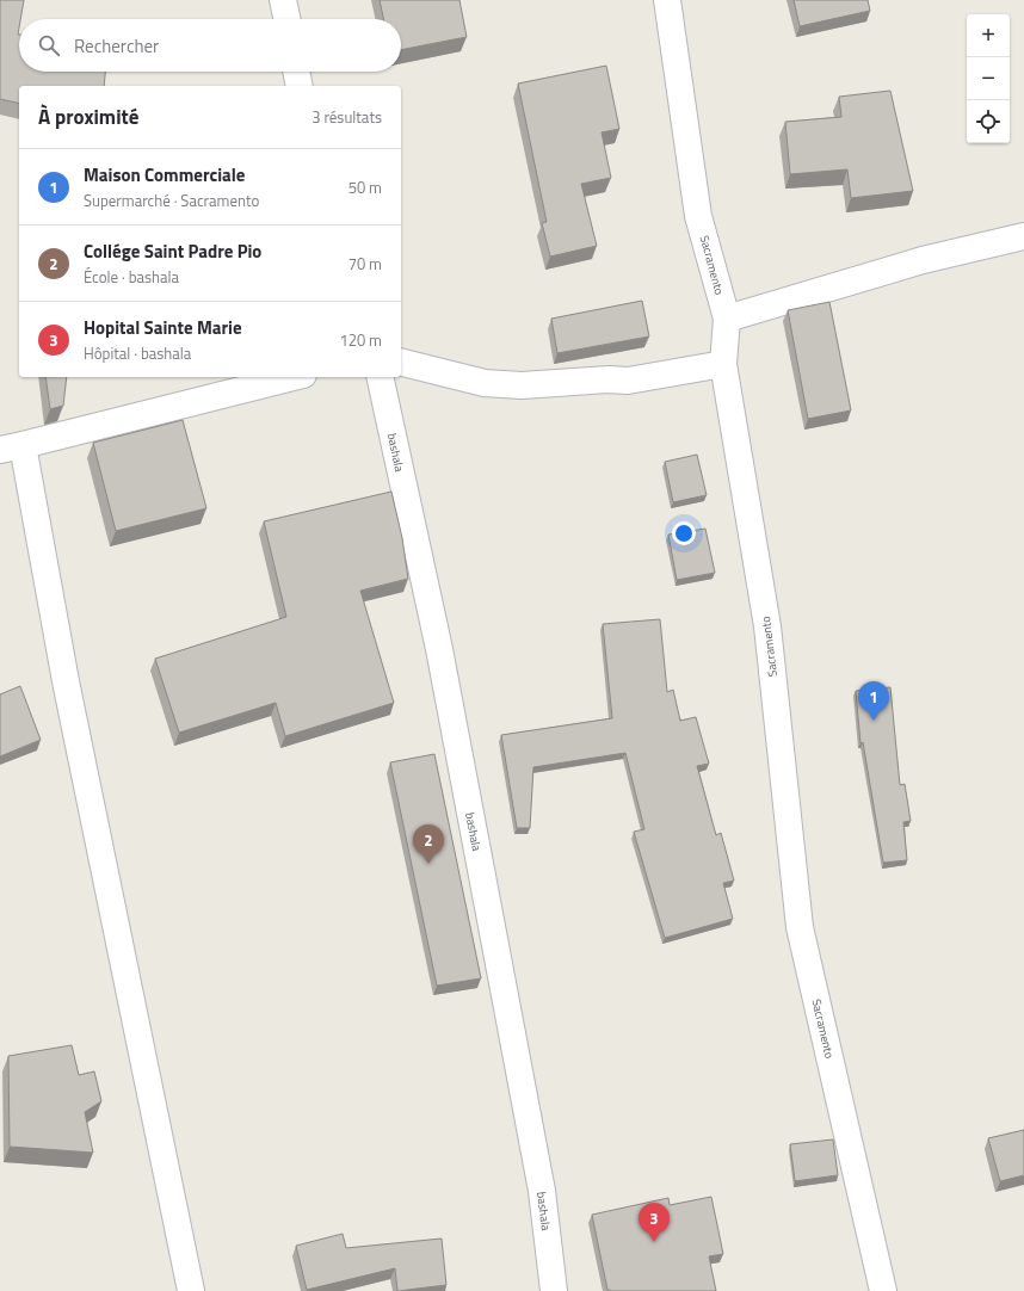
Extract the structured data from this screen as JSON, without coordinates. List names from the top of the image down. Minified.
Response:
{"streets":{"street":["Sacramento","bashala"]},"page":{"map_buttons":["+","−"],"search":"Rechercher","heading":["À proximité","3 résultats"],"list":[{"mark":"1","name":"Maison Commerciale","note":"Supermarché · Sacramento","value":"50 m"},{"mark":"2","name":"Collége Saint Padre Pio","note":"École · bashala","value":"70 m"},{"mark":"3","name":"Hopital Sainte Marie","note":"Hôpital · bashala","value":"120 m"}],"pins":["1","2","3"]}}
